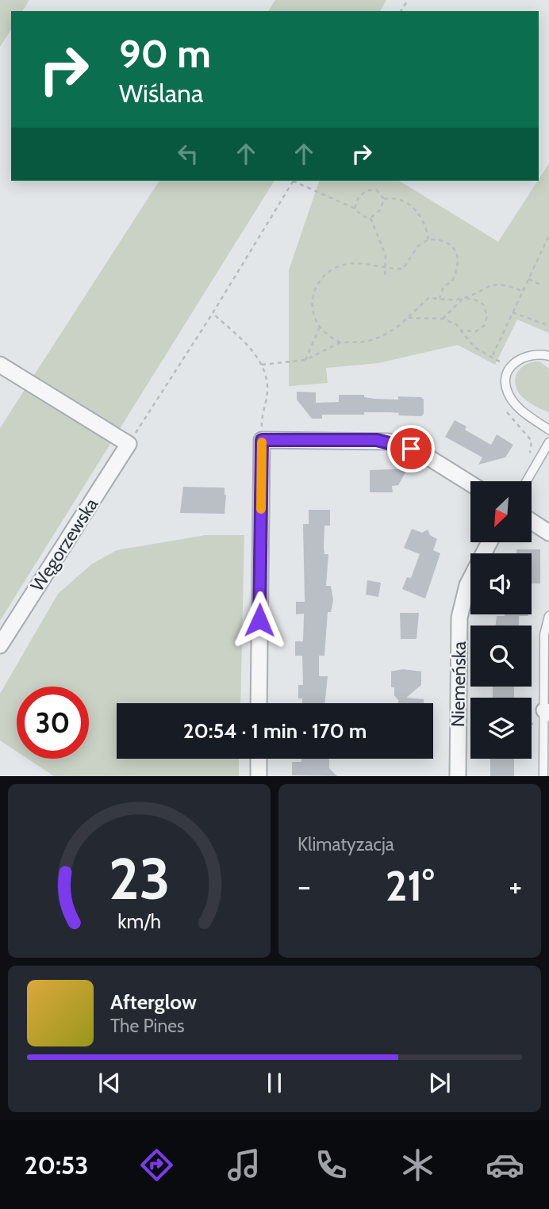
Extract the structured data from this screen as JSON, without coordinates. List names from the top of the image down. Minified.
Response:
{"streets":{"street":["Węgorzewska","Niemeńska"]},"north":"bottom left","page":{"turn":["90 m","Wiślana"],"limit":"30","trip":"20:54 · 1 min · 170 m","tile":"Klimatyzacja","heat":["−","21°","+"],"song":["Afterglow","The Pines"],"tabs":"20:53","gauge":["23","km/h"]}}
